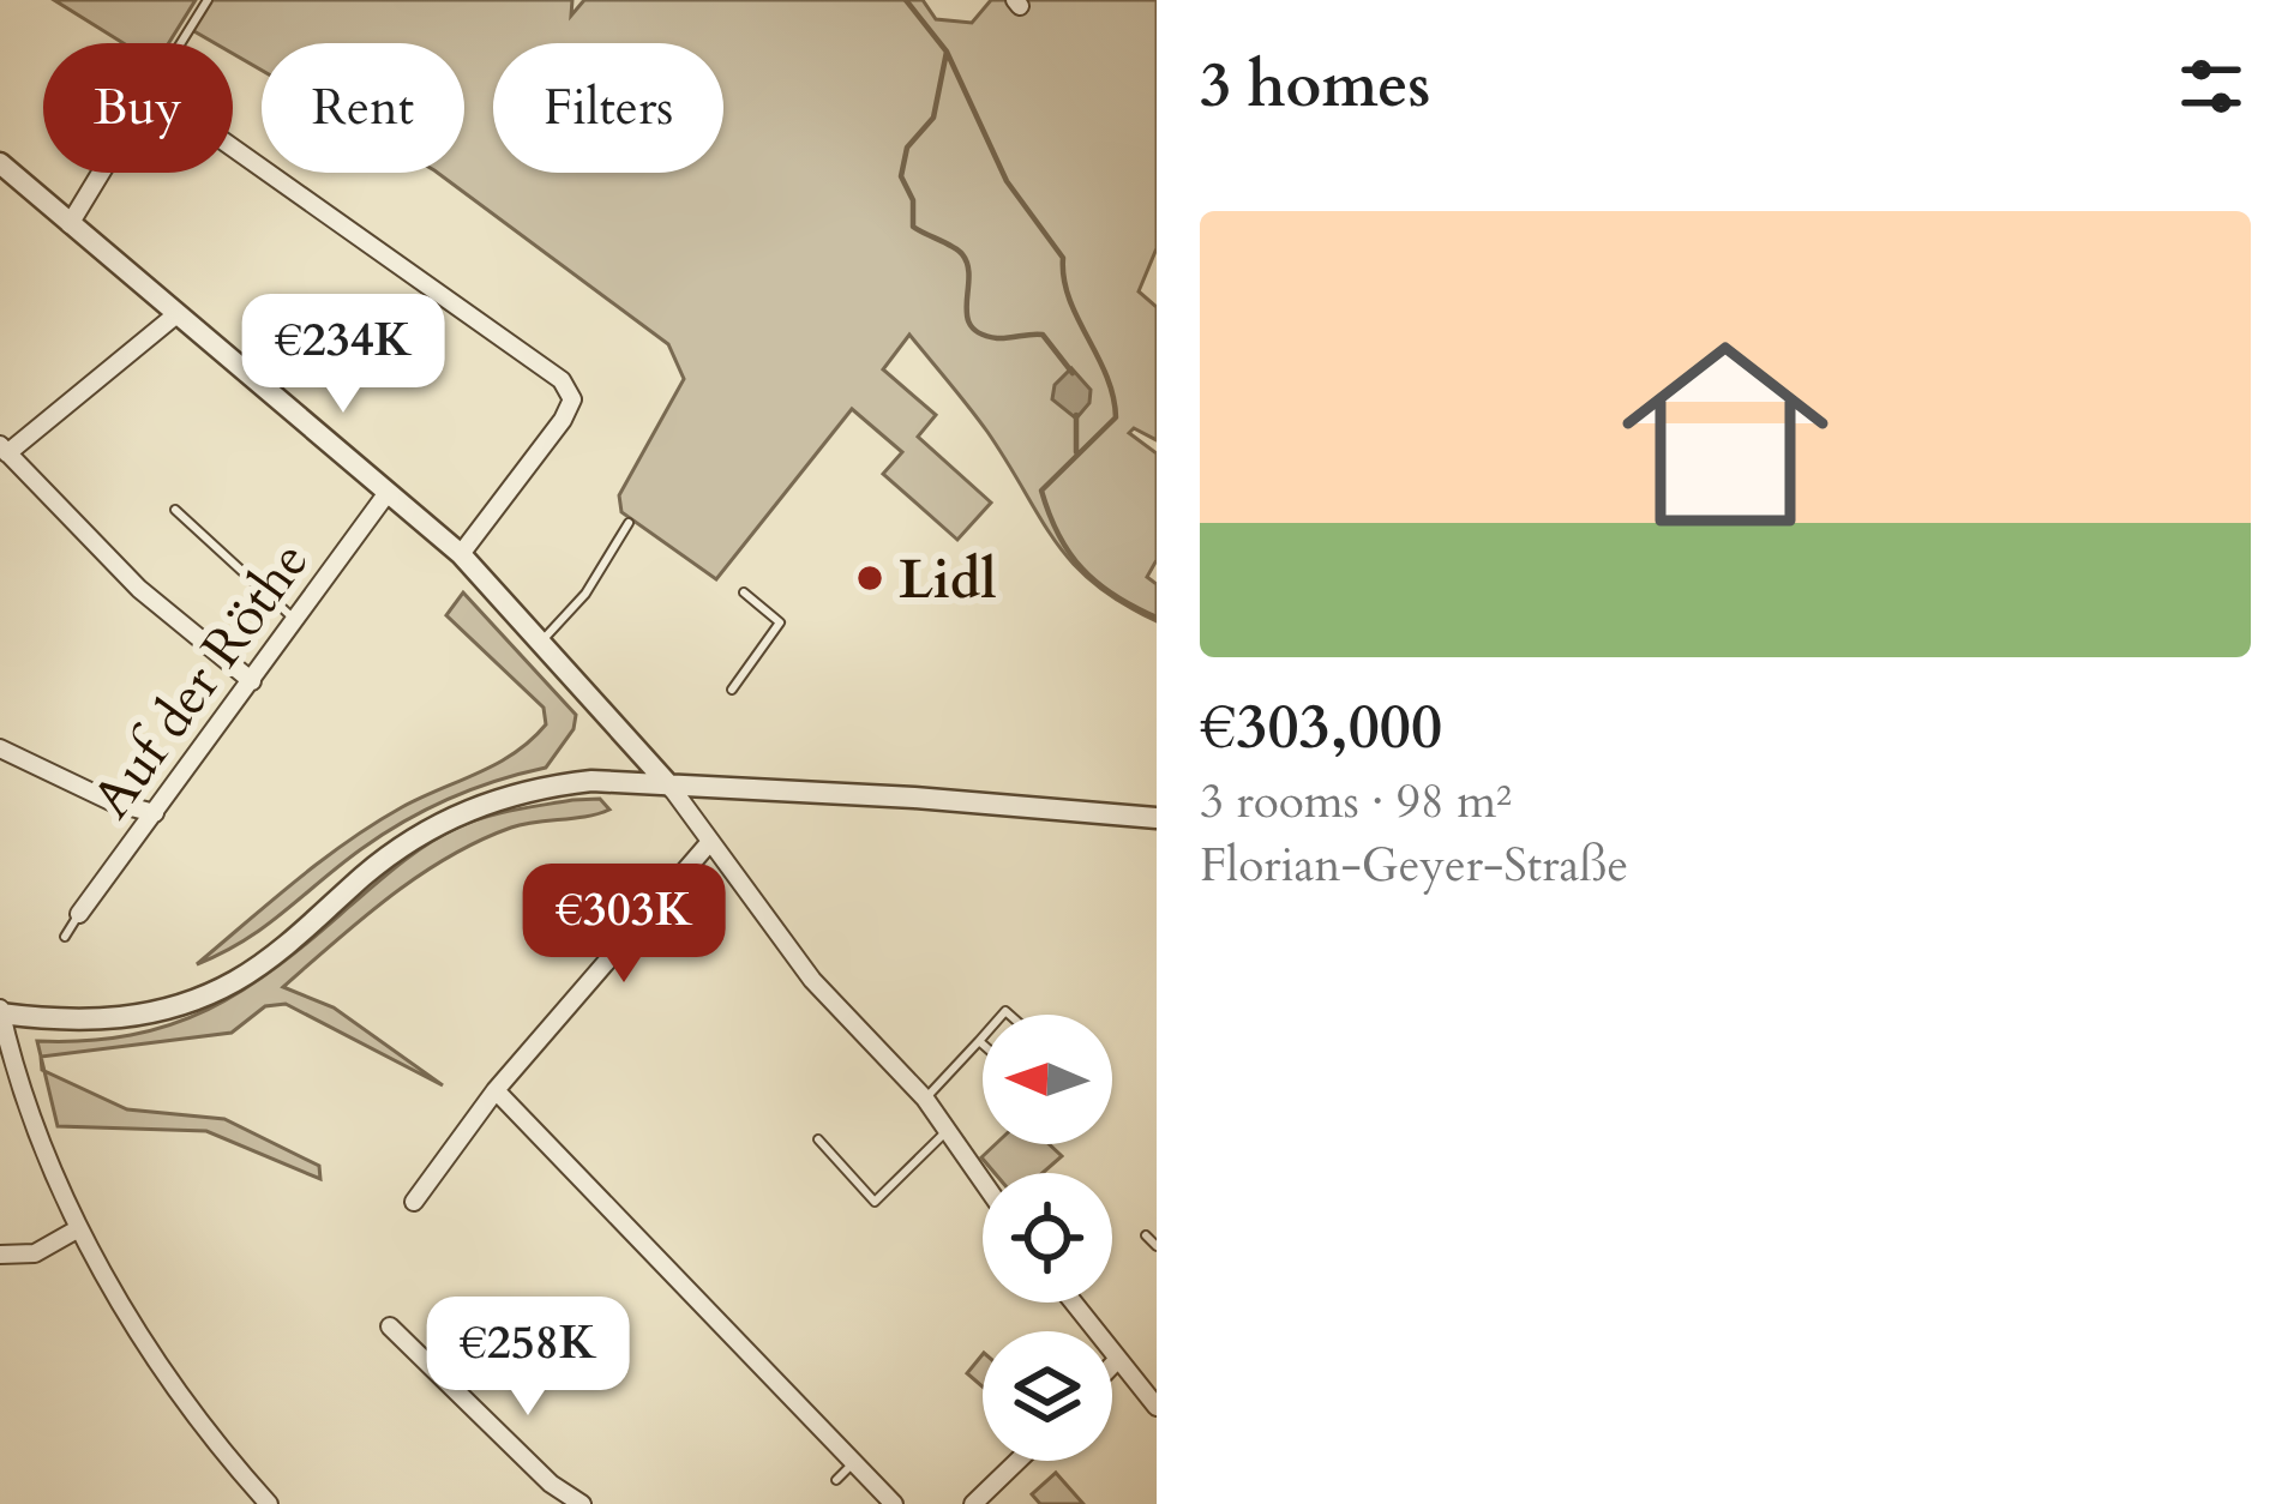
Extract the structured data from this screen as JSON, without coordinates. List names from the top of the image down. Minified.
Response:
{"streets":{"street":["Auf der Röthe"]},"places":["Lidl"],"north":"left","page":{"heading":"3 homes","chip":["Buy","Rent","Filters"],"list":[{"name":"€303,000","note":"3 rooms · 98 m² · Florian-Geyer-Straße"}],"price":["€234K","€303K","€258K"]}}
